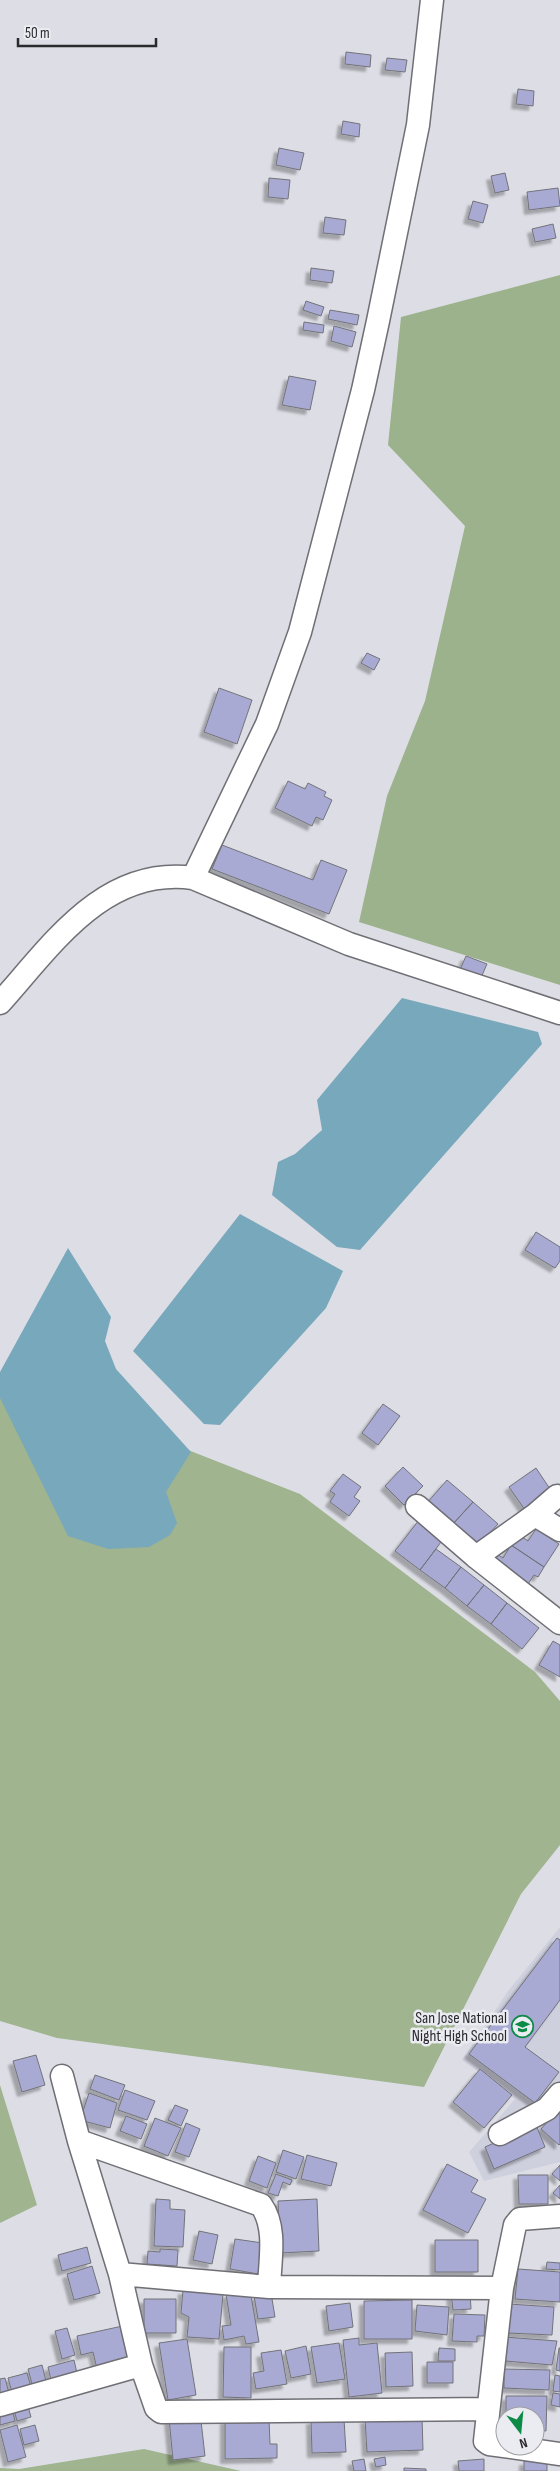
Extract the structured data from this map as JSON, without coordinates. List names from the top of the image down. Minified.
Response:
{"places":{"school or university":["San Jose National Night High School"]},"scale_bar":"50 m","north":"bottom"}
